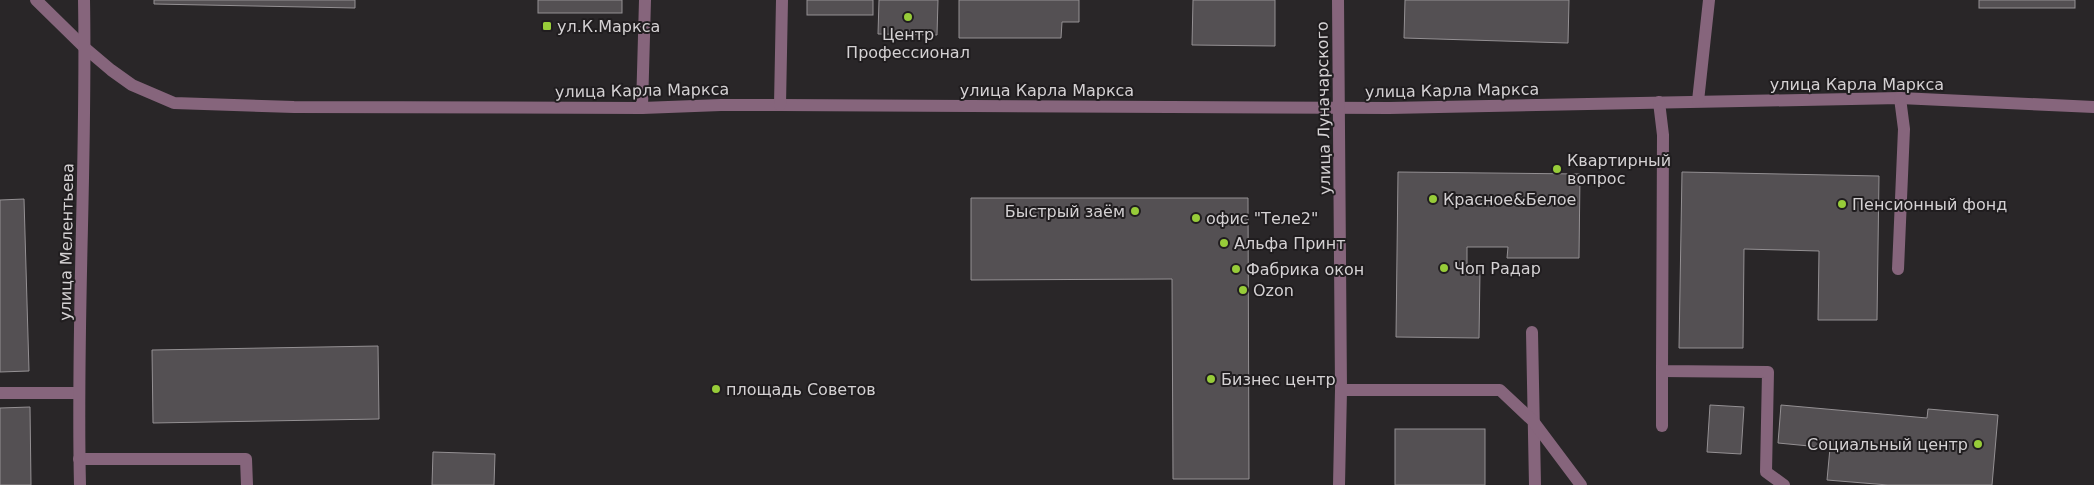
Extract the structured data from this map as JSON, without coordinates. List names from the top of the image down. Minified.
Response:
{"streets":{"street":["улица Карла Маркса","улица Луначарского","улица Мелентьева"]},"crossings":[["улица Карла Маркса","улица Луначарского"],["улица Карла Маркса","улица Мелентьева"]],"places":{"other":["Центр Профессионал","Квартирный вопрос","Красное&Белое","Пенсионный фонд","Быстрый заём","офис \"Теле2\"","Альфа Принт","Чоп Радар","Фабрика окон","Ozon","Бизнес центр","площадь Советов","Социальный центр"],"transit":["ул.К.Маркса"]}}
